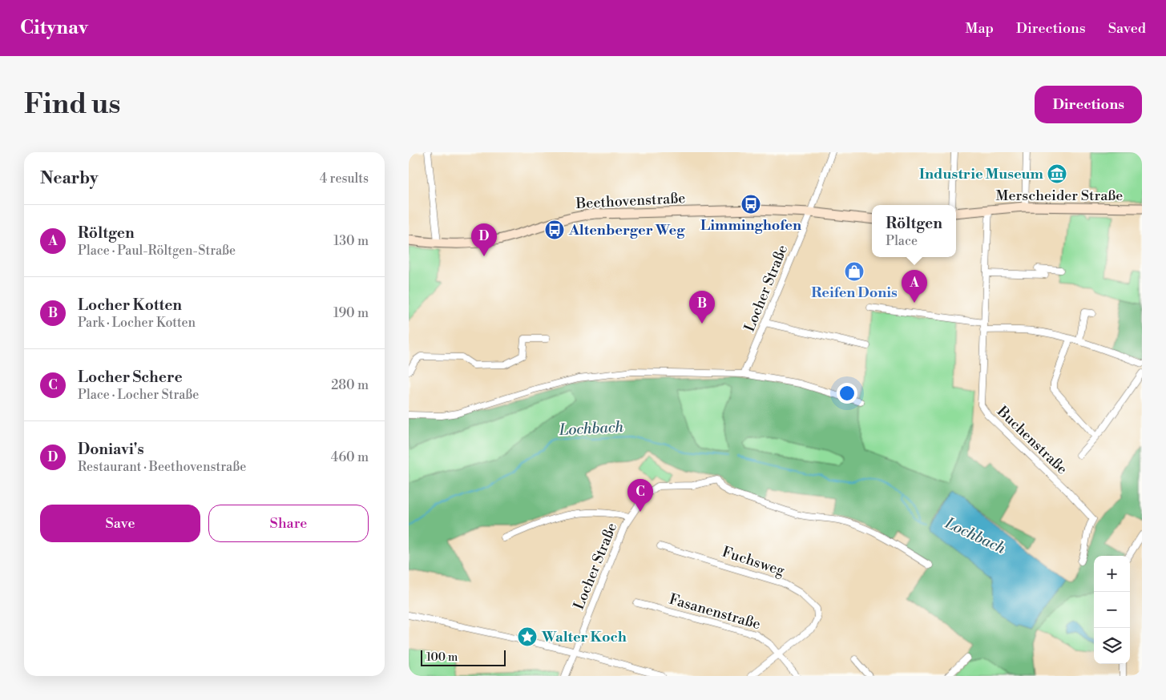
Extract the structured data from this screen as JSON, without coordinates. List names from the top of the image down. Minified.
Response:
{"streets":{"main road":["Merscheider Straße","Beethovenstraße"],"street":["Locher Straße","Buchenstraße","Fuchsweg","Fasanenstraße"]},"crossings":[["Merscheider Straße","Buchenstraße"],["Beethovenstraße","Locher Straße"],["Fuchsweg","Fasanenstraße"]],"water":["Lochbach"],"places":{"museum":["Industrie Museum"],"bus stop":["Limminghofen","Altenberger Weg"],"shop":["Reifen Donis"],"place":["Walter Koch"]},"scale_bar":"100 m","page":{"header":"Citynav","nav":["Map","Directions","Saved"],"buttons":["Directions",["Save","Share"]],"title":"Find us","heading":["Nearby","4 results"],"list":[{"mark":"A","name":"Röltgen","note":"Place · Paul-Röltgen-Straße","value":"130 m"},{"mark":"B","name":"Locher Kotten","note":"Park · Locher Kotten","value":"190 m"},{"mark":"C","name":"Locher Schere","note":"Place · Locher Straße","value":"280 m"},{"mark":"D","name":"Doniavi's","note":"Restaurant · Beethovenstraße","value":"460 m"}],"popup":["Röltgen","Place"],"pins":["D","A","B","C"],"map_buttons":["+","−"],"scale":"100 m"}}
